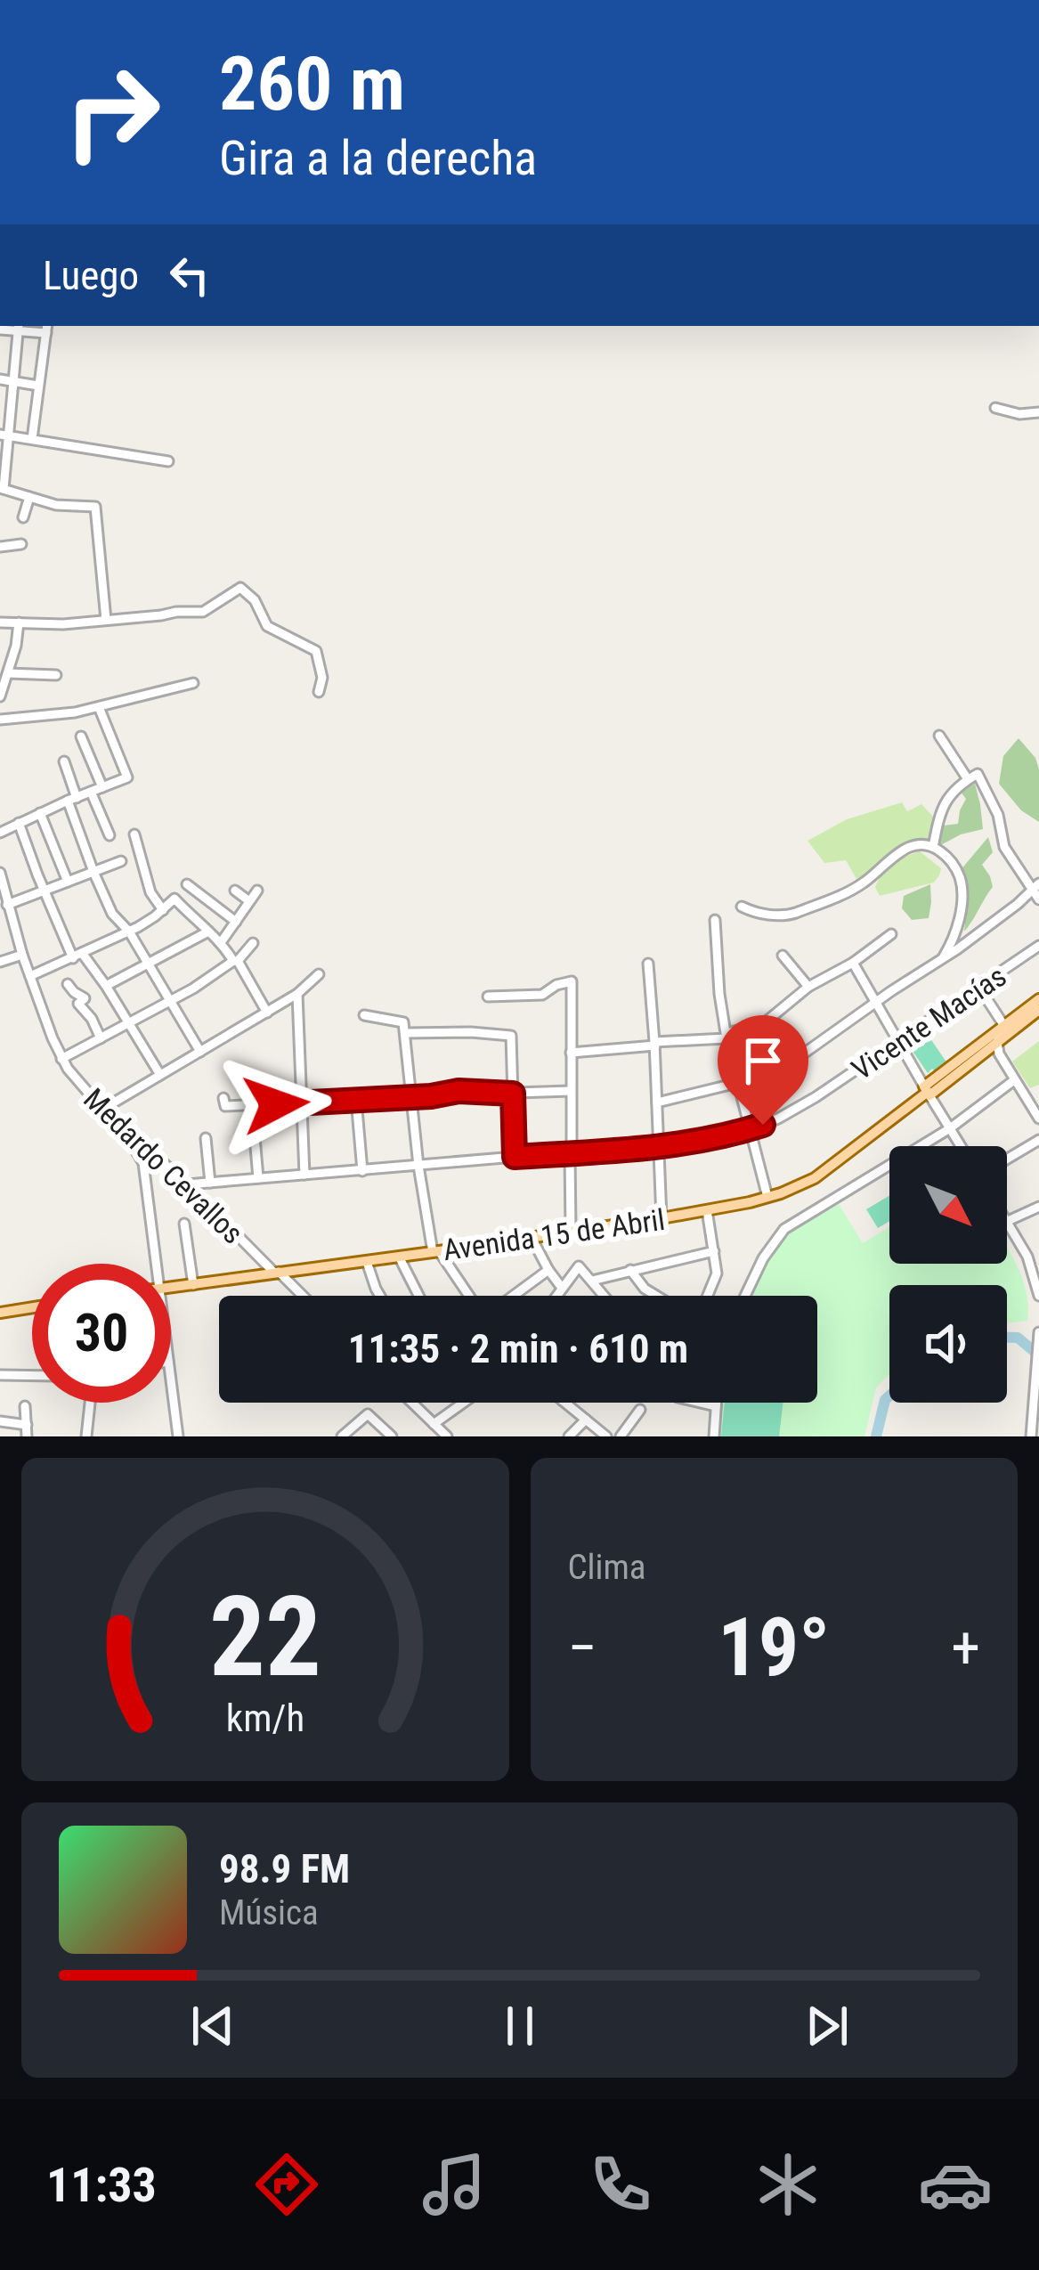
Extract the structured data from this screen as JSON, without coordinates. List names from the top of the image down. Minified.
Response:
{"streets":{"main road":["Avenida 15 de Abril"],"street":["Vicente Macías","Medardo Cevallos"]},"crossings":[["Vicente Macías","Medardo Cevallos"],["Medardo Cevallos","Avenida 15 de Abril"]],"north":"bottom right","page":{"turn":["260 m","Gira a la derecha"],"then":"Luego","limit":"30","trip":"11:35 · 2 min · 610 m","tile":"Clima","heat":["−","19°","+"],"song":["98.9 FM","Música"],"tabs":"11:33","gauge":["22","km/h"]}}
